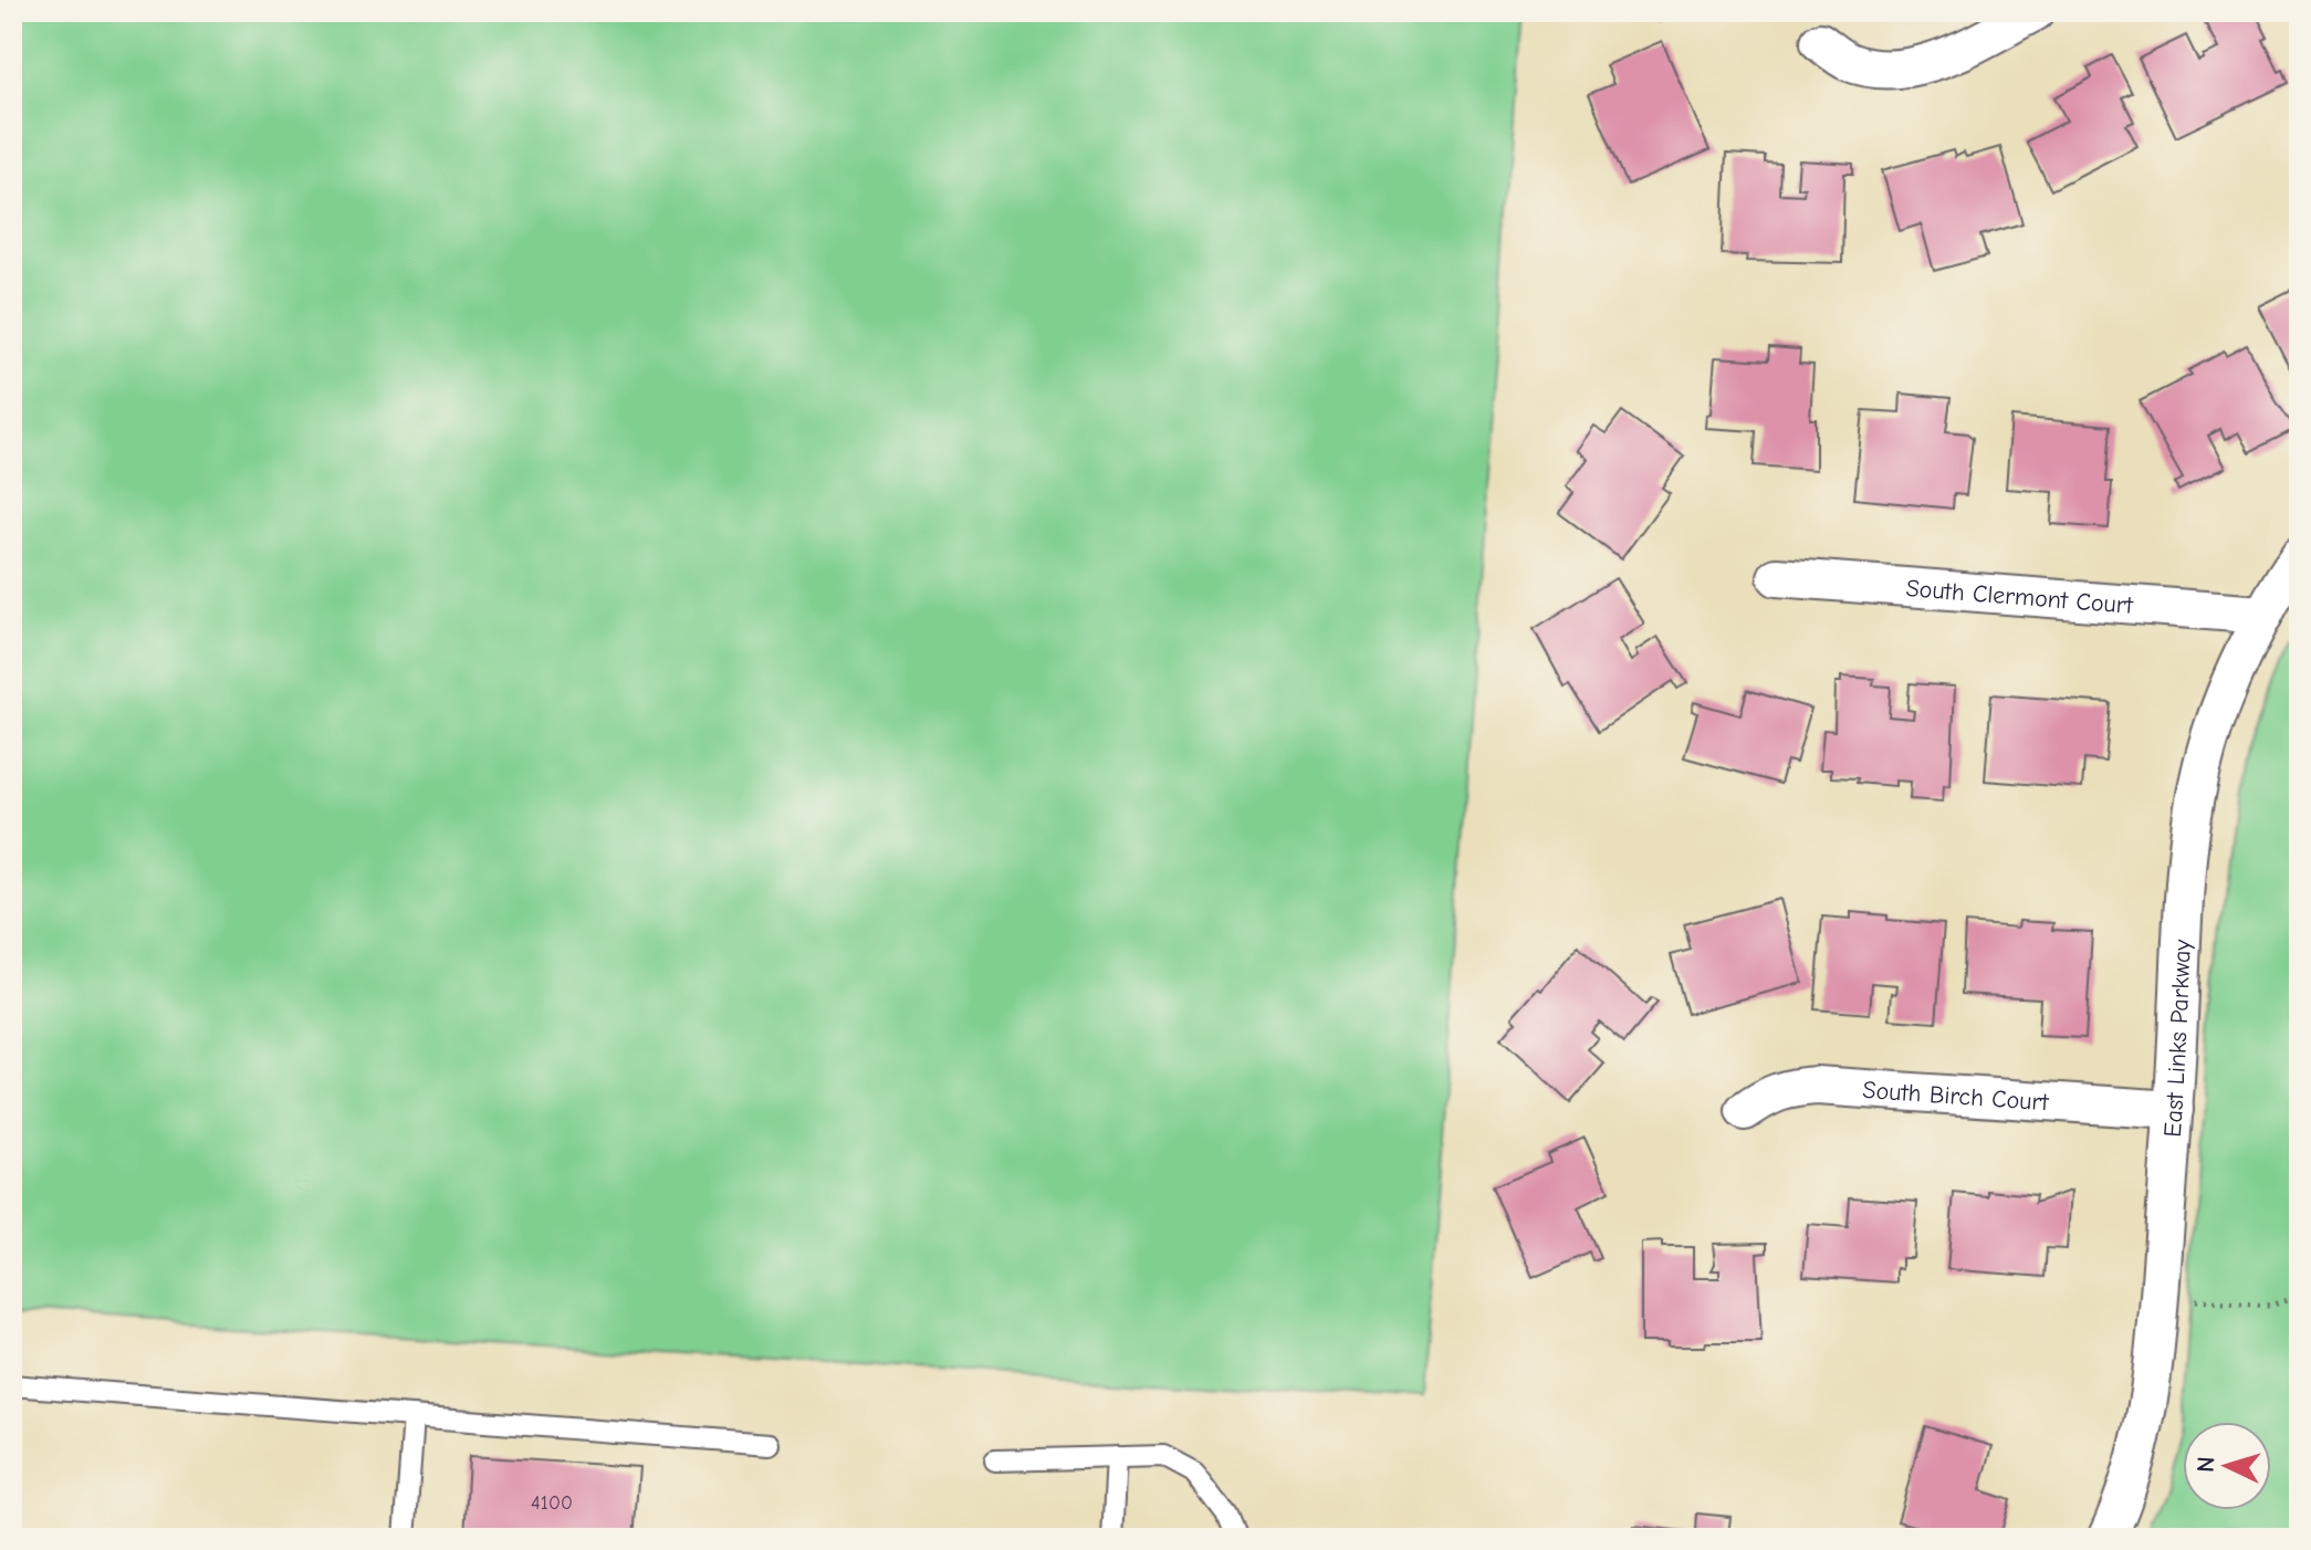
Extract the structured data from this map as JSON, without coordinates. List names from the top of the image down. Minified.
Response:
{"streets":{"street":["South Clermont Court","East Links Parkway","South Birch Court"]},"crossings":[["South Clermont Court","East Links Parkway"],["East Links Parkway","South Birch Court"]],"house_numbers":["4100"],"north":"left"}
